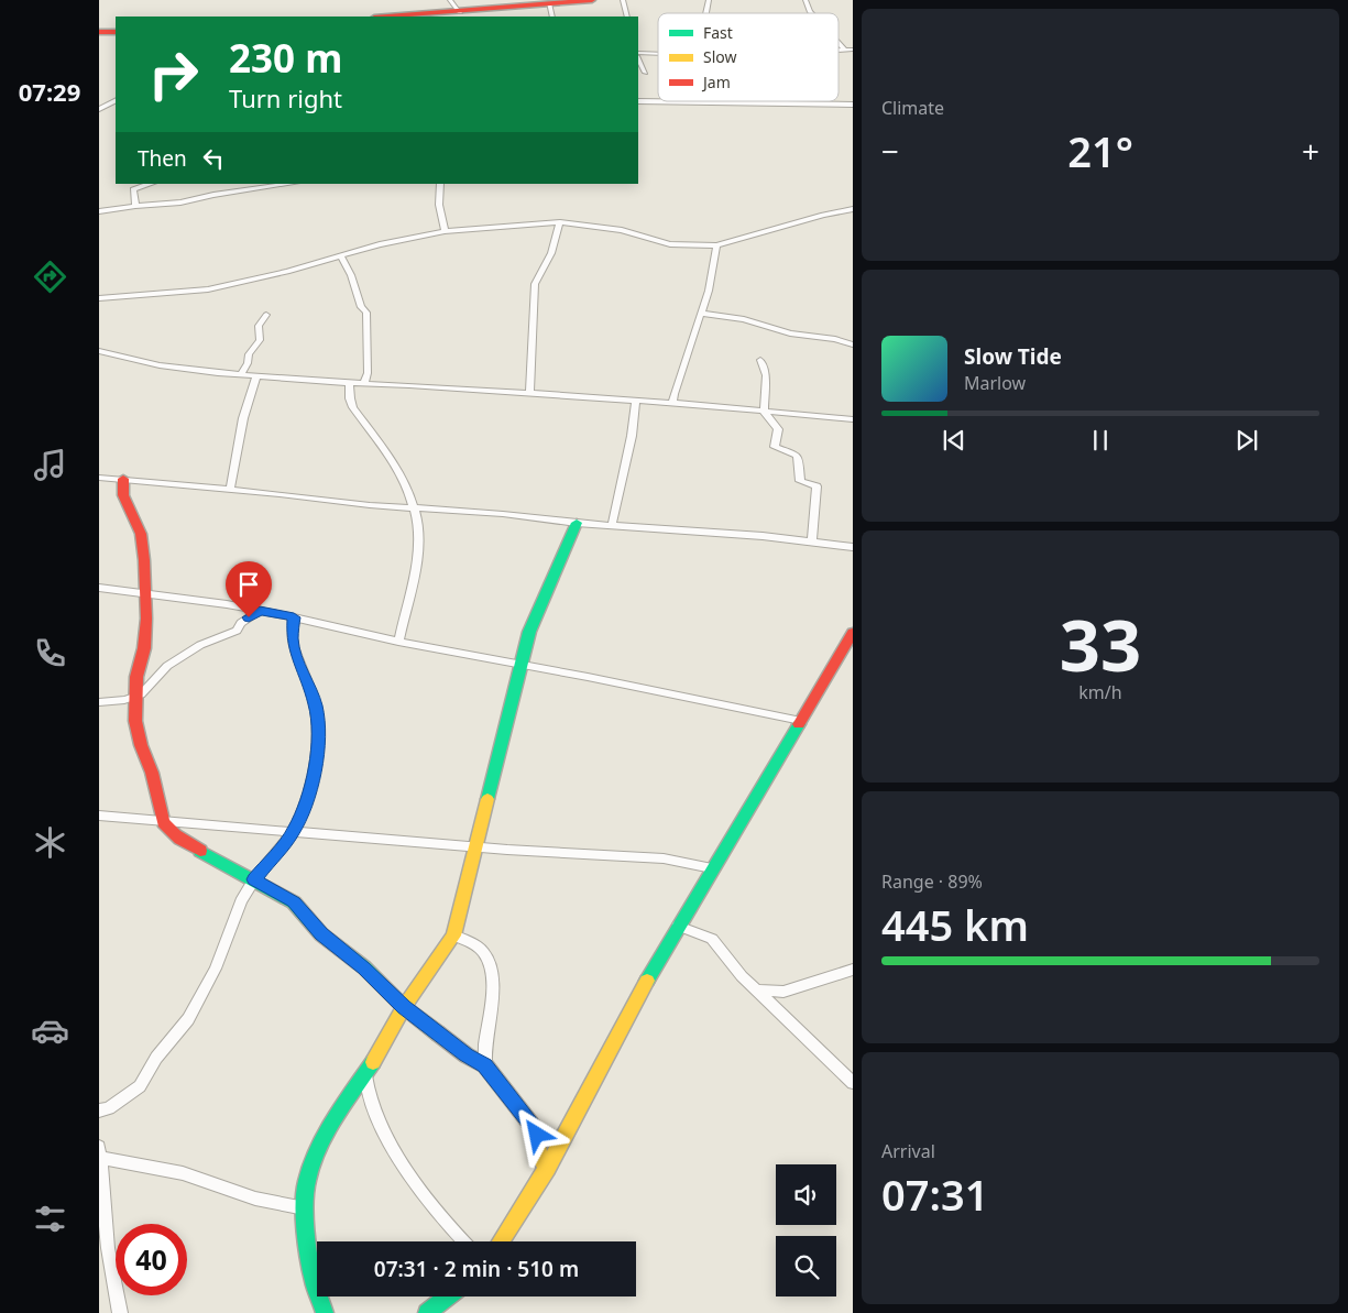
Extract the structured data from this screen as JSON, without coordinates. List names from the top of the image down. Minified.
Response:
{"legend":["Fast","Slow","Jam"],"page":{"tabs":"07:29","tile":["Climate",["33","km/h"],["Range · 89%","445 km"],["Arrival","07:31"]],"turn":["230 m","Turn right"],"heat":["−","21°","+"],"then":"Then","song":["Slow Tide","Marlow"],"limit":"40","trip":"07:31 · 2 min · 510 m"}}
